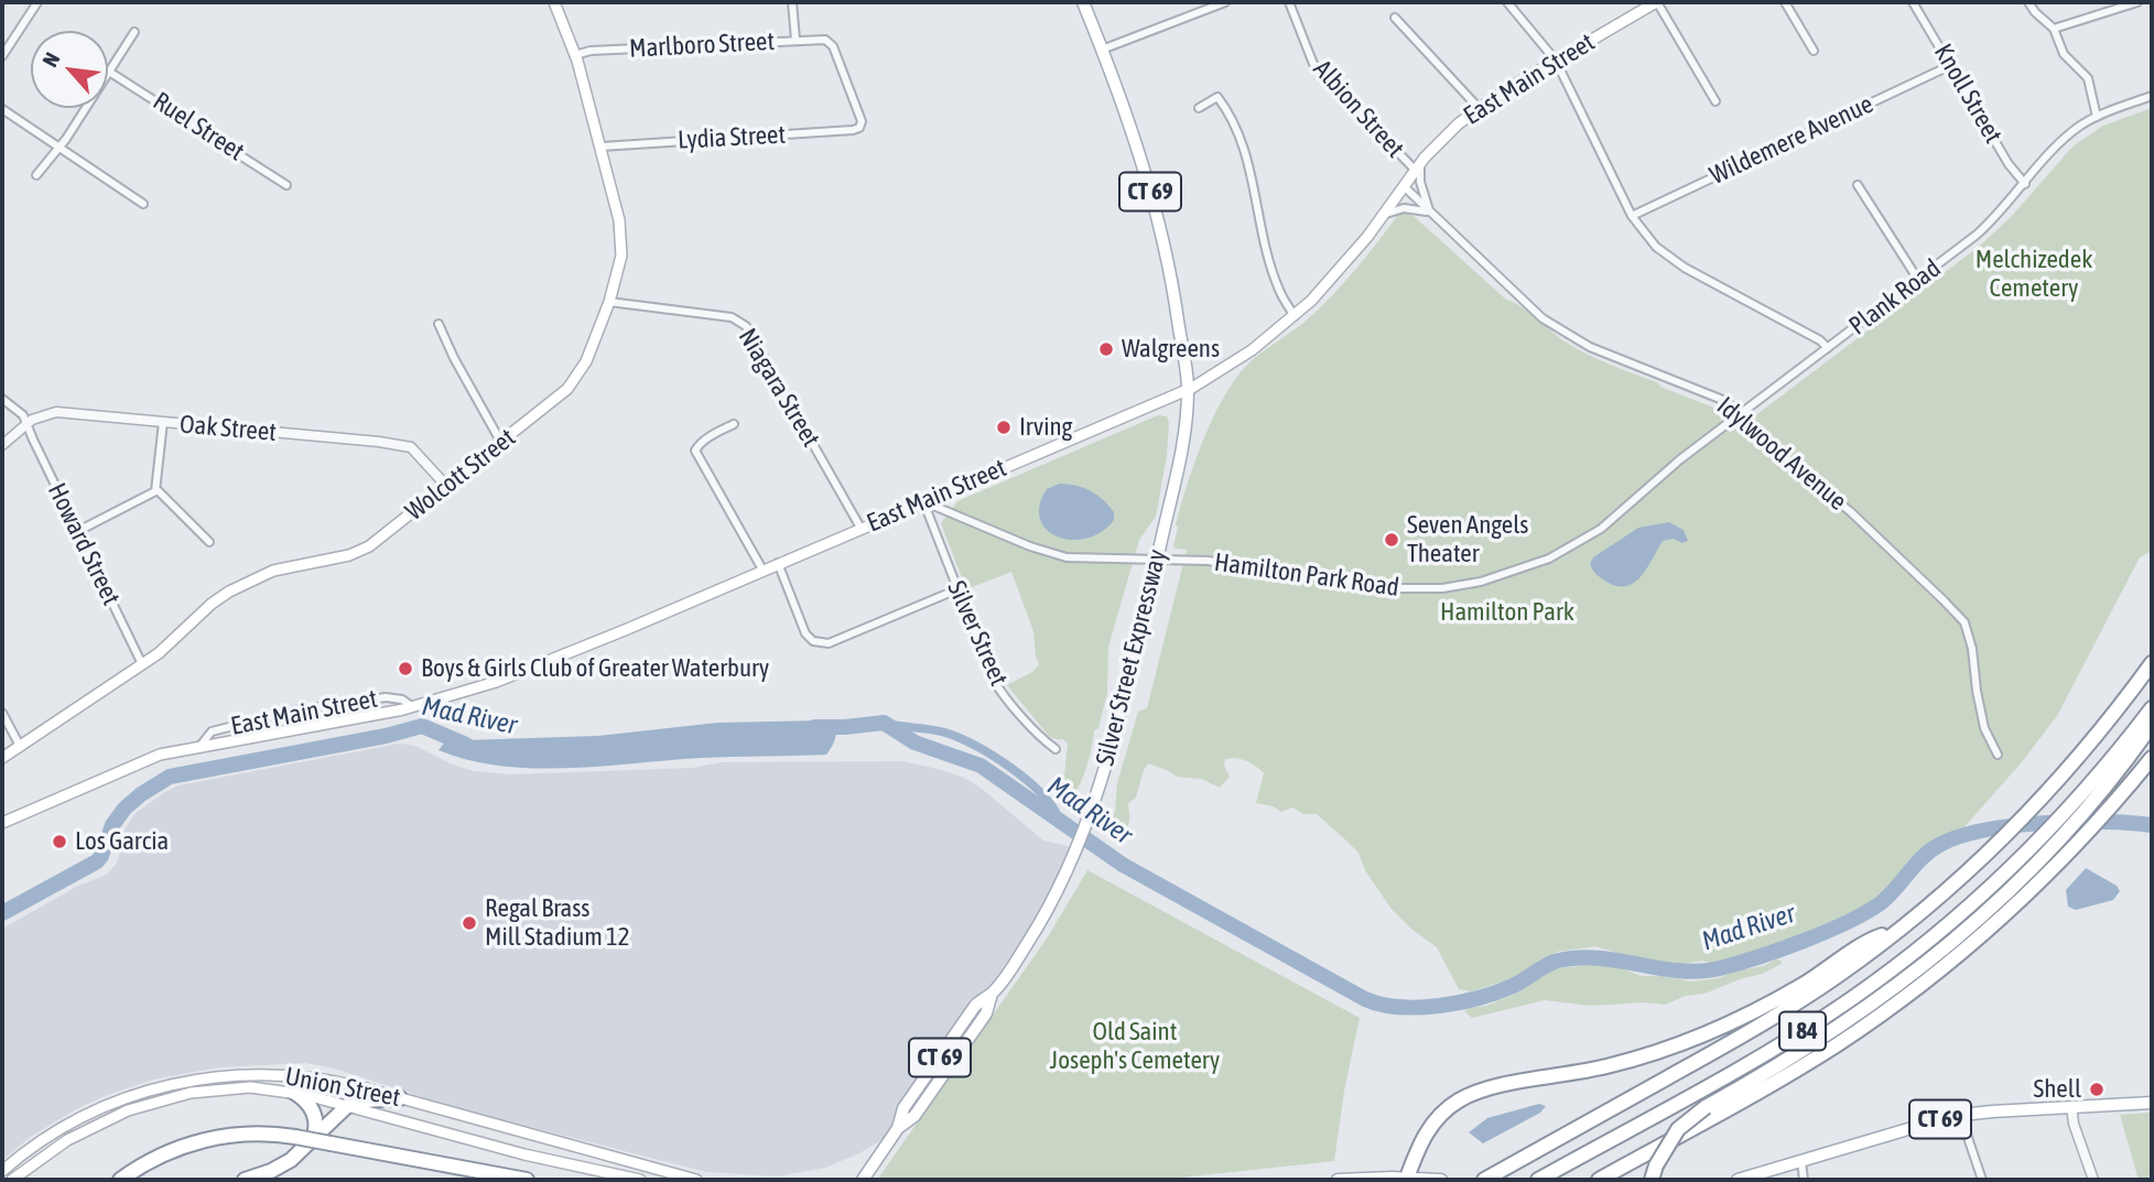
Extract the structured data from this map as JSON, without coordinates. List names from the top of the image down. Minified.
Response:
{"streets":{"highway":["I 84"],"main road":["East Main Street","CT 69","Wolcott Street","Silver Street Expressway","Union Street"],"street":["Marlboro Street","Knoll Street","Albion Street","Ruel Street","Lydia Street","Wildemere Avenue","Plank Road","Niagara Street","Oak Street","Idylwood Avenue","Howard Street","Hamilton Park Road","Silver Street"]},"crossings":[["Marlboro Street","Lydia Street"],["Marlboro Street","Wolcott Street"],["East Main Street","Albion Street"],["East Main Street","CT 69"],["East Main Street","Niagara Street"],["East Main Street","Idylwood Avenue"],["East Main Street","Hamilton Park Road"],["East Main Street","Silver Street"],["East Main Street","Silver Street Expressway"],["Knoll Street","Wildemere Avenue"],["Knoll Street","Plank Road"],["Lydia Street","Wolcott Street"],["CT 69","Silver Street Expressway"],["Plank Road","Idylwood Avenue"],["Plank Road","Hamilton Park Road"],["Niagara Street","Wolcott Street"],["Oak Street","Wolcott Street"],["Oak Street","Howard Street"],["Idylwood Avenue","Hamilton Park Road"],["Wolcott Street","Howard Street"],["Hamilton Park Road","Silver Street"]],"water":["Mad River"],"parks":["Melchizedek Cemetery","Hamilton Park","Old Saint Joseph's Cemetery"],"places":["Walgreens","Irving","Seven Angels Theater","Boys & Girls Club of Greater Waterbury","Los Garcia","Regal Brass Mill Stadium 12","Shell"],"north":"top left"}
